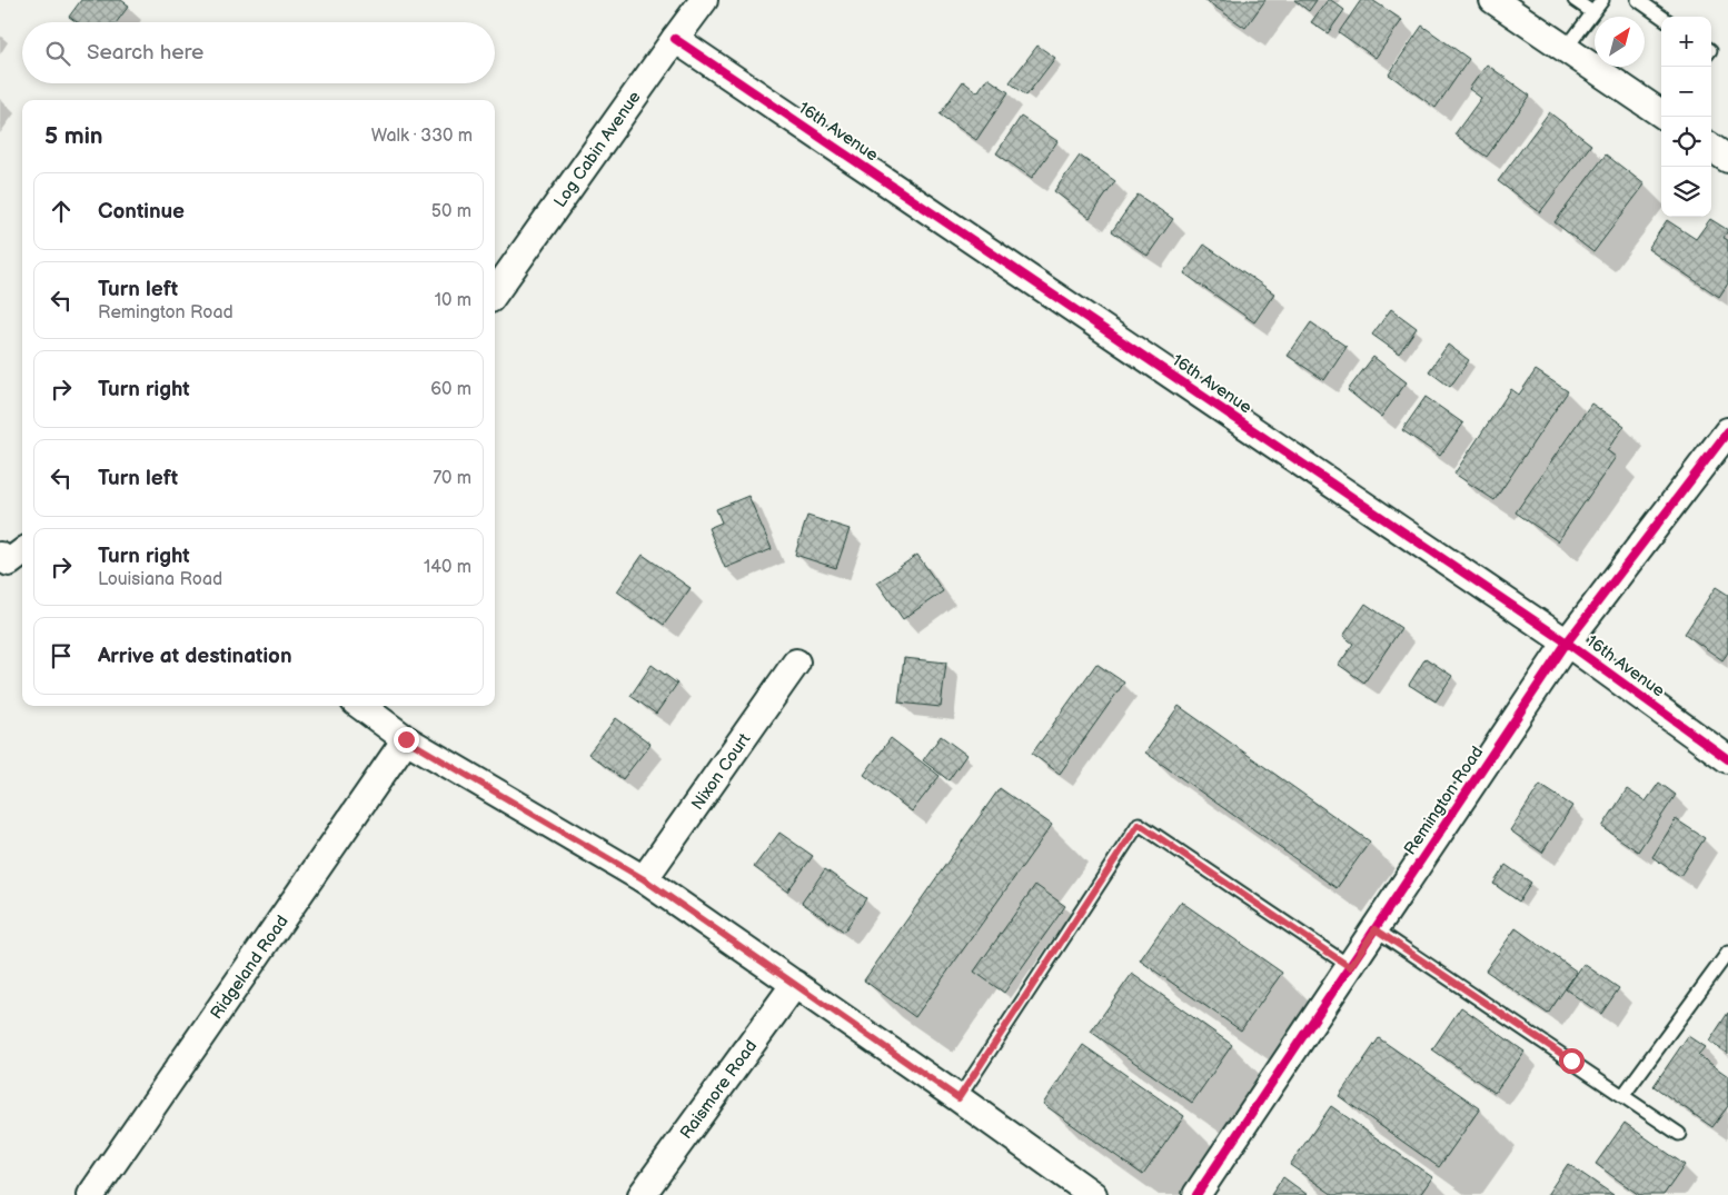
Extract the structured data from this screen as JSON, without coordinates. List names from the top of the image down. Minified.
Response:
{"streets":{"street":["16th Avenue","Log Cabin Avenue","Nixon Court","Remington Road","Ridgeland Road","Raismore Road"]},"crossings":[["16th Avenue","Log Cabin Avenue"],["16th Avenue","Remington Road"]],"north":"top right","page":{"map_buttons":["+","−"],"search":"Search here","heading":["5 min","Walk · 330 m"],"list":[["Continue","50 m"],["Turn left","Remington Road","10 m"],["Turn right","60 m"],["Turn left","70 m"],["Turn right","Louisiana Road","140 m"],"Arrive at destination"]}}
